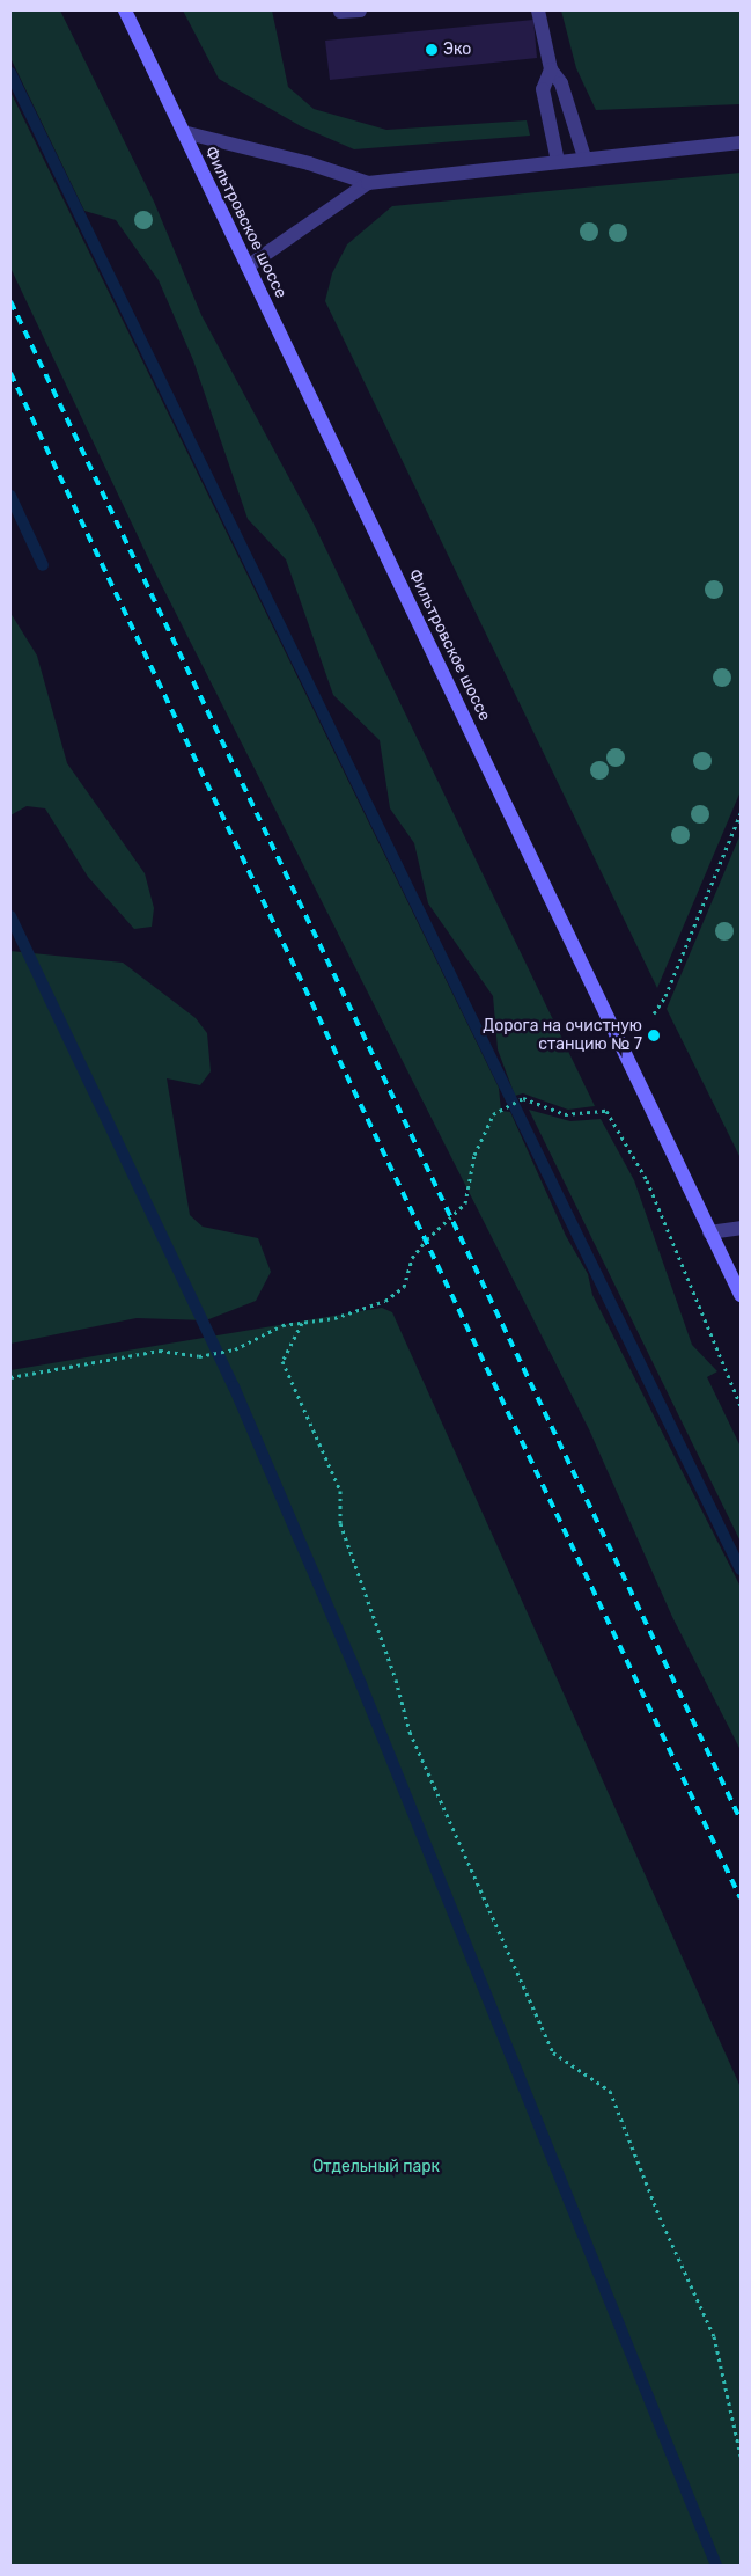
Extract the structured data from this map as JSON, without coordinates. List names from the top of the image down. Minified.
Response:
{"streets":{"main road":["Фильтровское шоссе"]},"parks":["Отдельный парк"],"places":["Эко","Дорога на очистную станцию № 7"]}
